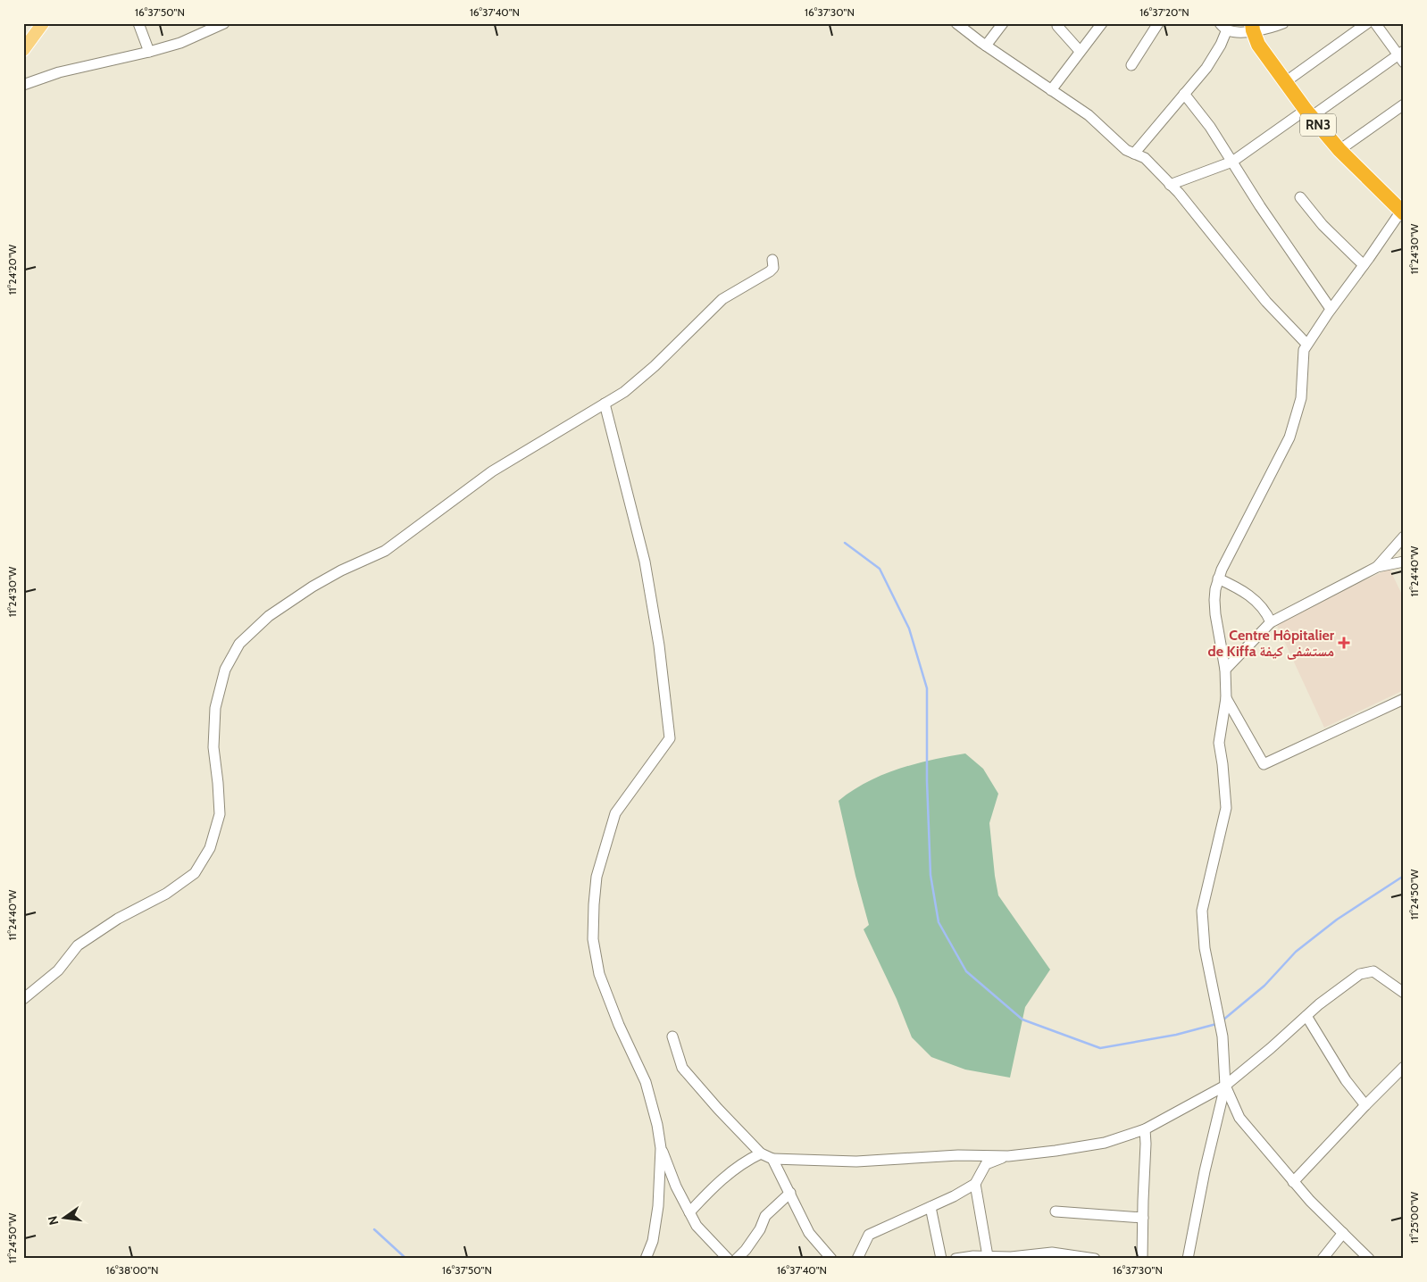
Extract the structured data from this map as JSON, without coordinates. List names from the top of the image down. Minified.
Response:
{"streets":{"highway":["RN3"]},"places":{"health":["Centre Hôpitalier de Kiffa مستشفى كيفة"]},"north":"left","coordinates":["16°37'50\"N","16°37'40\"N","16°37'30\"N","16°37'20\"N","11°24'30\"W","11°24'20\"W","11°24'40\"W","11°24'50\"W","11°25'00\"W","16°38'00\"N"]}
